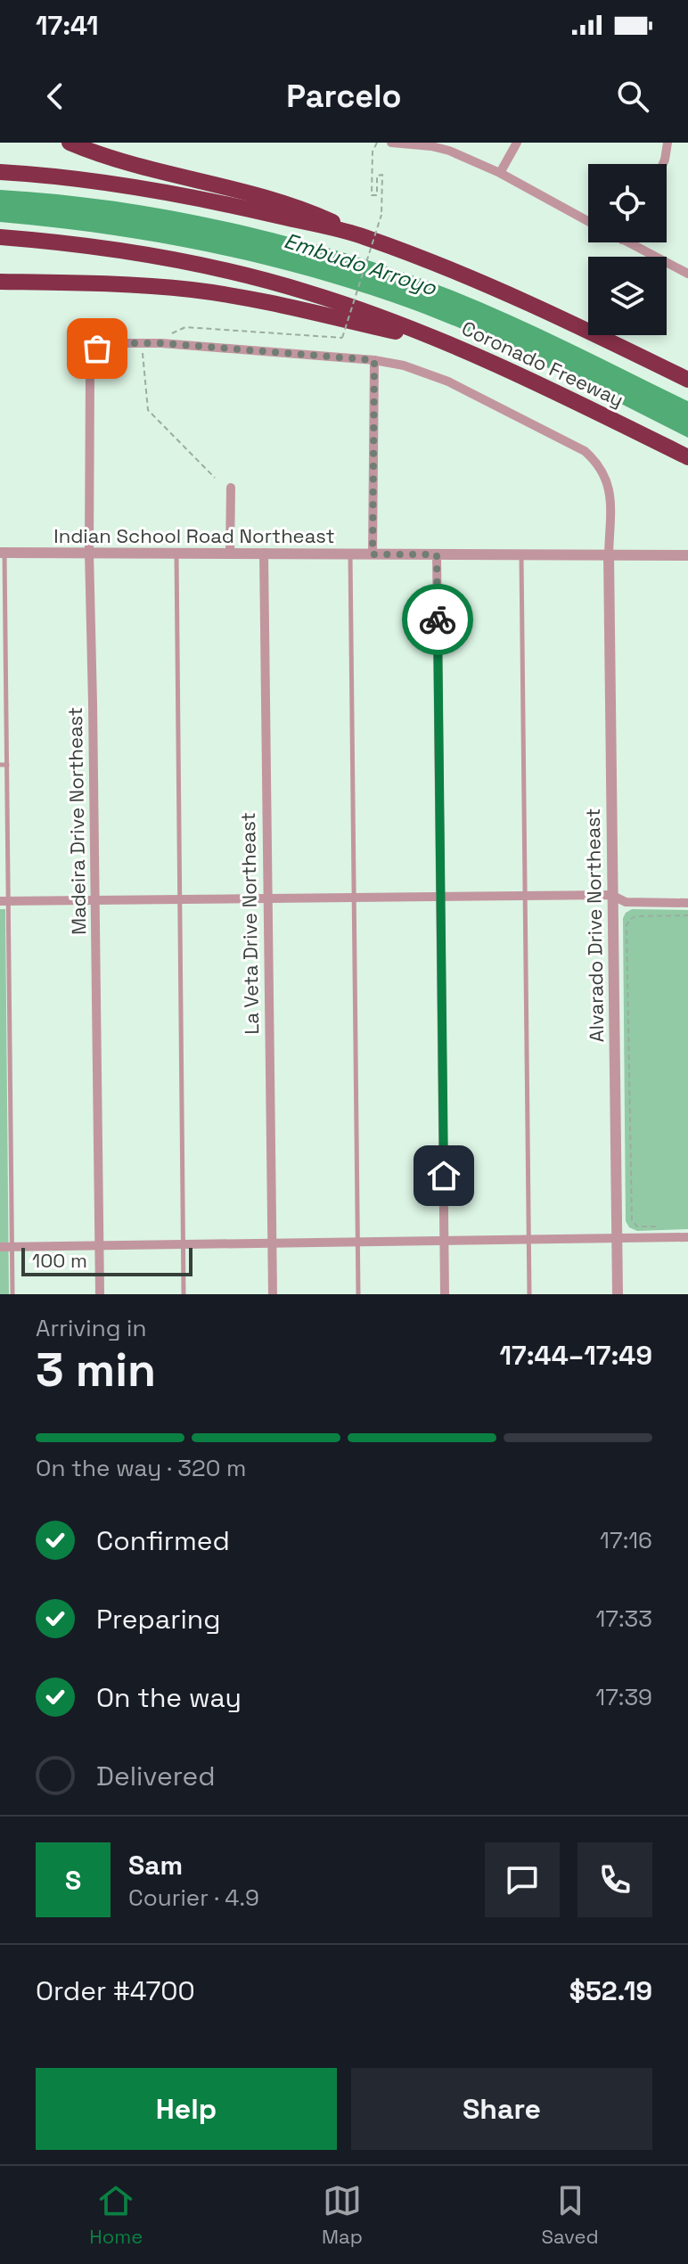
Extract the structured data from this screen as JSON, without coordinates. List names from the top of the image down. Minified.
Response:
{"streets":{"highway":["Coronado Freeway"],"street":["Indian School Road Northeast","Madeira Drive Northeast","La Veta Drive Northeast","Alvarado Drive Northeast"]},"crossings":[["Indian School Road Northeast","Madeira Drive Northeast"],["Indian School Road Northeast","La Veta Drive Northeast"],["Indian School Road Northeast","Alvarado Drive Northeast"]],"water":["Embudo Arroyo"],"scale_bar":"100 m","page":{"status":"17:41","header":"Parcelo","scale":"100 m","heading":["3 min","Arriving in","17:44–17:49"],"panel":["Sam","Courier · 4.9","Order #4700","$52.19"],"bar":"On the way · 320 m","list":[["Confirmed","17:16"],["Preparing","17:33"],["On the way","17:39"],"Delivered"],"round":"S","buttons":["Help","Share"],"tabs":["Home","Map","Saved"]}}
